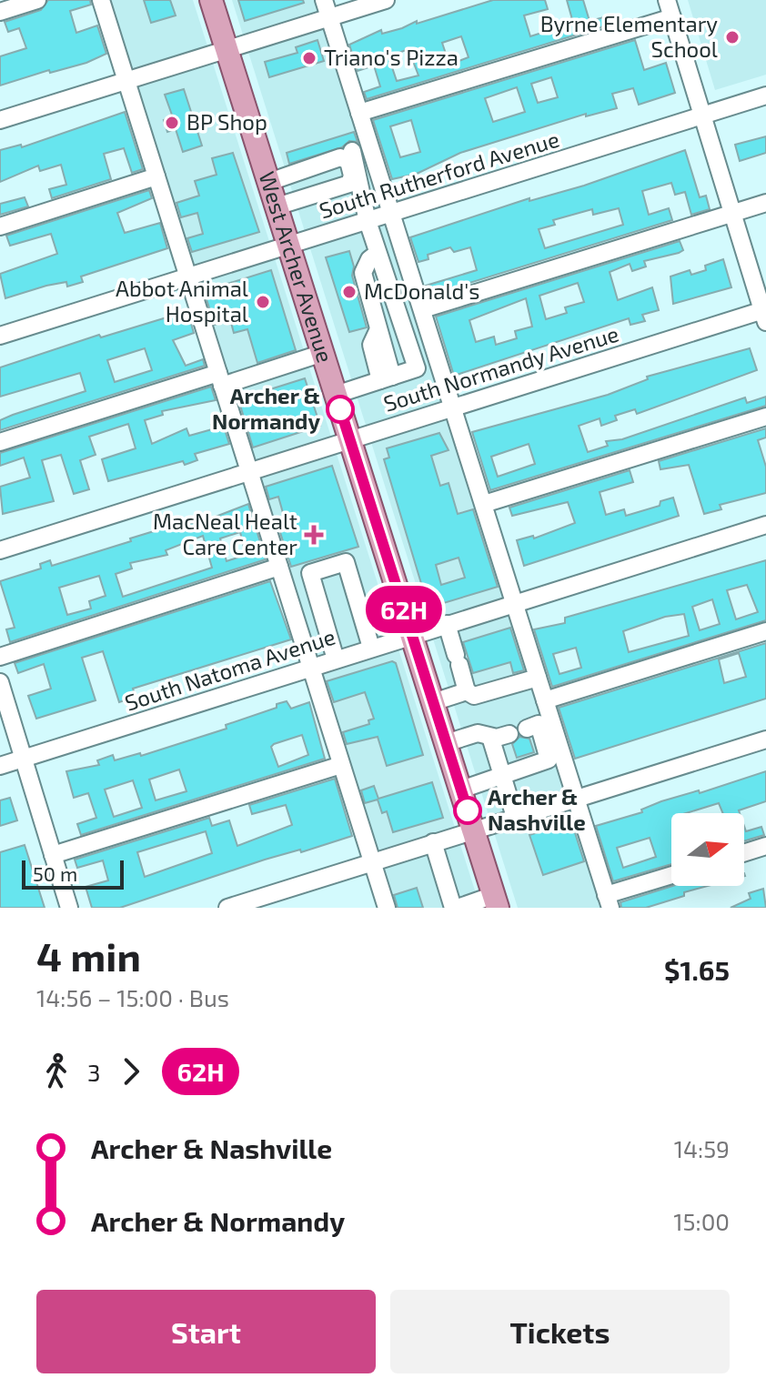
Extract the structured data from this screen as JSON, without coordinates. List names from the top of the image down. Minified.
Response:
{"streets":{"main road":["West Archer Avenue"],"street":["South Rutherford Avenue","South Normandy Avenue","South Natoma Avenue"]},"crossings":[["South Rutherford Avenue","West Archer Avenue"],["West Archer Avenue","South Normandy Avenue"],["West Archer Avenue","South Natoma Avenue"]],"places":{"other":["Byrne Elementary School","Triano's Pizza","BP Shop","McDonald's","Abbot Animal Hospital","Archer & Normandy","Archer & Nashville"],"health":["MacNeal Healt Care Center"]},"lines":["bus line 62H"],"scale_bar":"50 m","north":"right","page":{"on_map":"62H","scale":"50 m","heading":["4 min","14:56 – 15:00 · Bus","$1.65"],"legs":["3","62H"],"list":[{"name":"Archer & Nashville","value":"14:59"},{"name":"Archer & Normandy","value":"15:00"}],"buttons":["Start","Tickets"]}}
